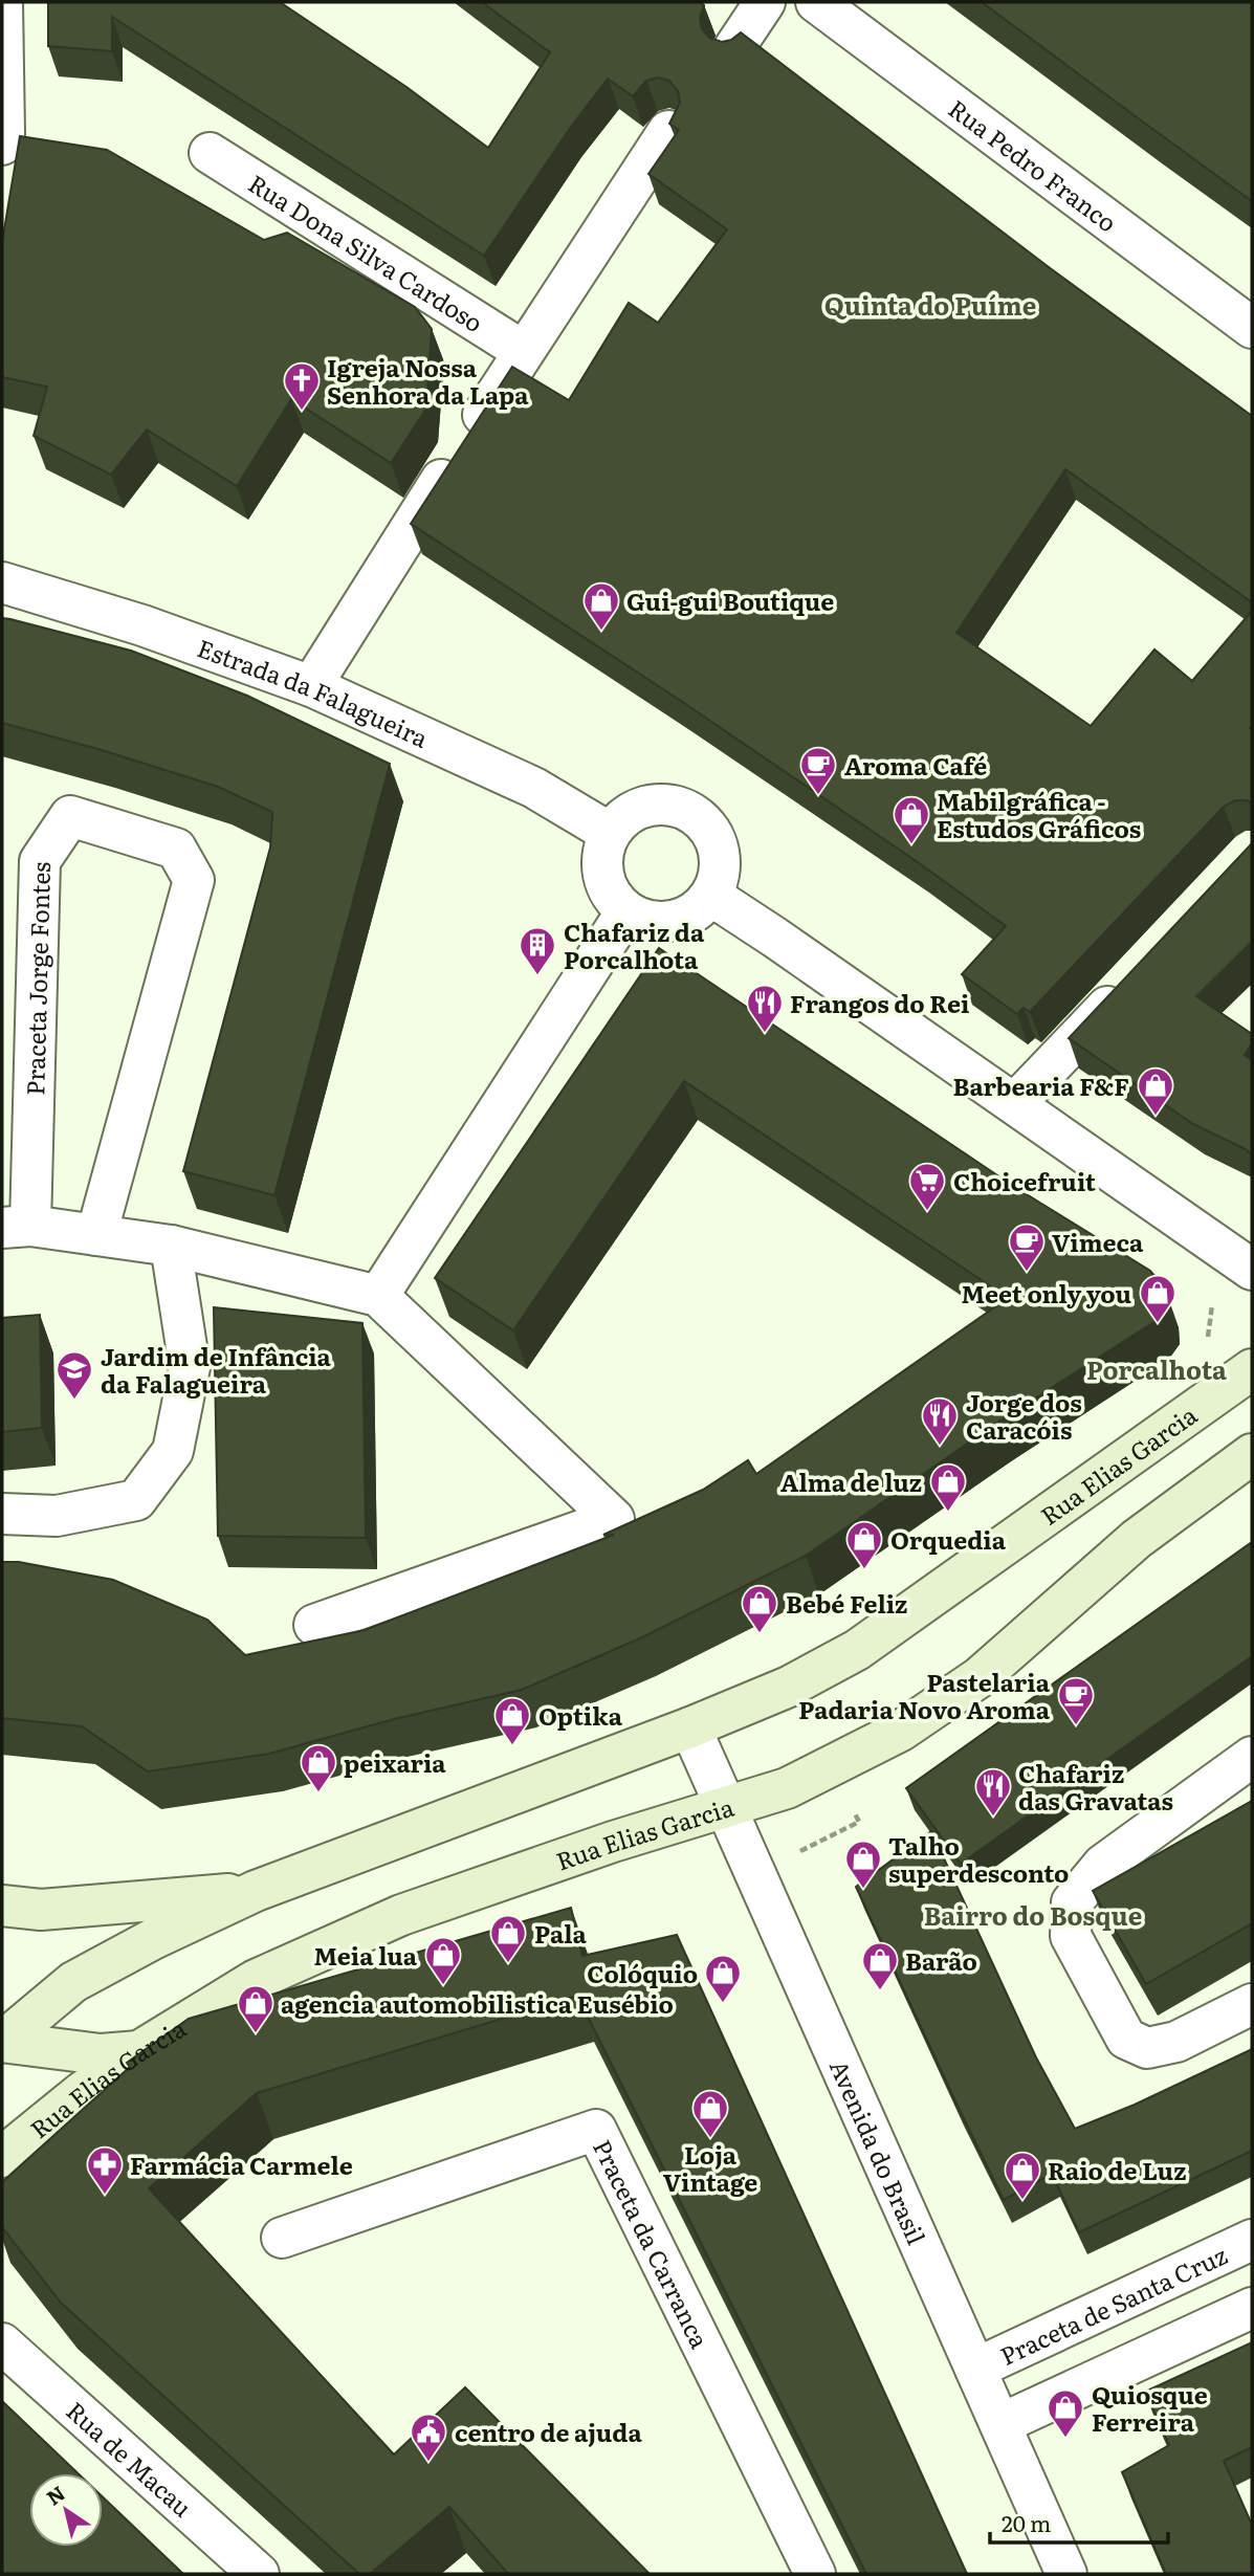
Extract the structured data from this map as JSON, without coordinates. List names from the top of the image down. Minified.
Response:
{"streets":{"main road":["Rua Elias Garcia"],"street":["Rua Pedro Franco","Rua Dona Silva Cardoso","Estrada da Falagueira","Praceta Jorge Fontes","Avenida do Brasil","Praceta da Carranca","Praceta de Santa Cruz","Rua de Macau"]},"crossings":[["Rua Elias Garcia","Avenida do Brasil"],["Avenida do Brasil","Praceta de Santa Cruz"]],"districts":["Quinta do Puíme","Porcalhota","Bairro do Bosque"],"places":{"church":["Igreja Nossa Senhora da Lapa"],"shop":["Gui-gui Boutique","Mabilgráfica - Estudos Gráficos","Barbearia F&F","Meet only you","Alma de luz","Orquedia","Bebé Feliz","Optika","peixaria","Talho superdesconto","Pala","Meia lua","Barão","Colóquio","agencia automobilistica Eusébio","Loja Vintage","Raio de Luz","Quiosque Ferreira"],"cafe":["Aroma Café","Vimeca","Pastelaria Padaria Novo Aroma"],"building":["Chafariz da Porcalhota"],"restaurant":["Frangos do Rei","Jorge dos Caracóis","Chafariz das Gravatas"],"supermarket":["Choicefruit"],"school or university":["Jardim de Infância da Falagueira"],"pharmacy":["Farmácia Carmele"],"public building":["centro de ajuda"]},"scale_bar":"20 m","north":"top left"}
